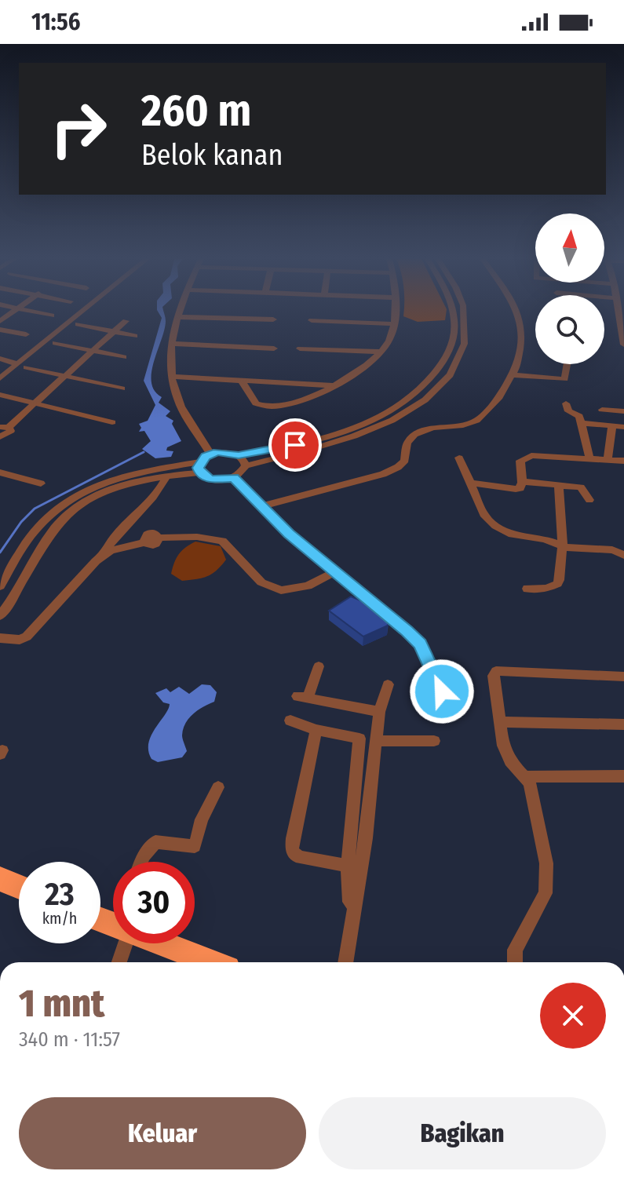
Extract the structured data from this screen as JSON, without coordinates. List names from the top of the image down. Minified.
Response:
{"north":"top","page":{"status":"11:56","turn":["260 m","Belok kanan"],"speed":"23 km/h","limit":"30","heading":["1 mnt","340 m · 11:57"],"buttons":["Keluar","Bagikan"]}}
